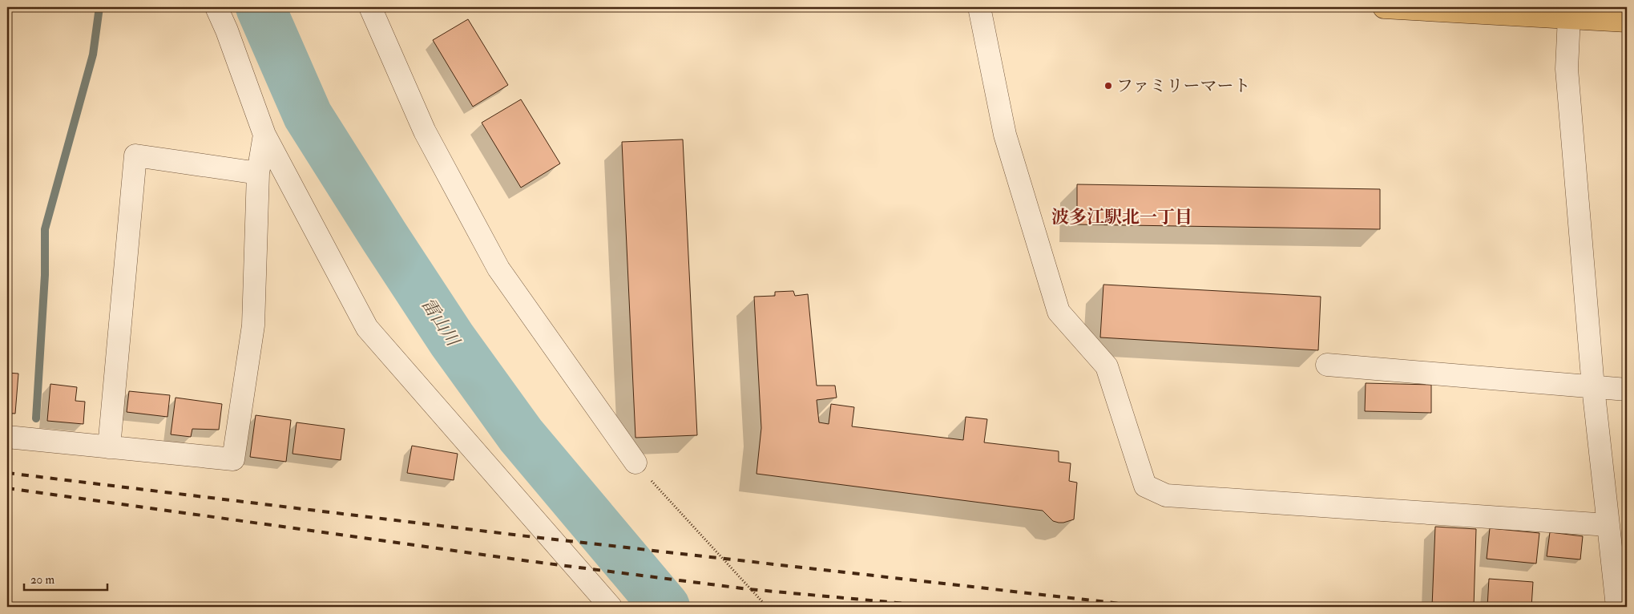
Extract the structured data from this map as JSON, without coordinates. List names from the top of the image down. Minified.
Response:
{"districts":["波多江駅北一丁目"],"water":["雷山川"],"places":["ファミリーマート"],"scale_bar":"20 m"}
